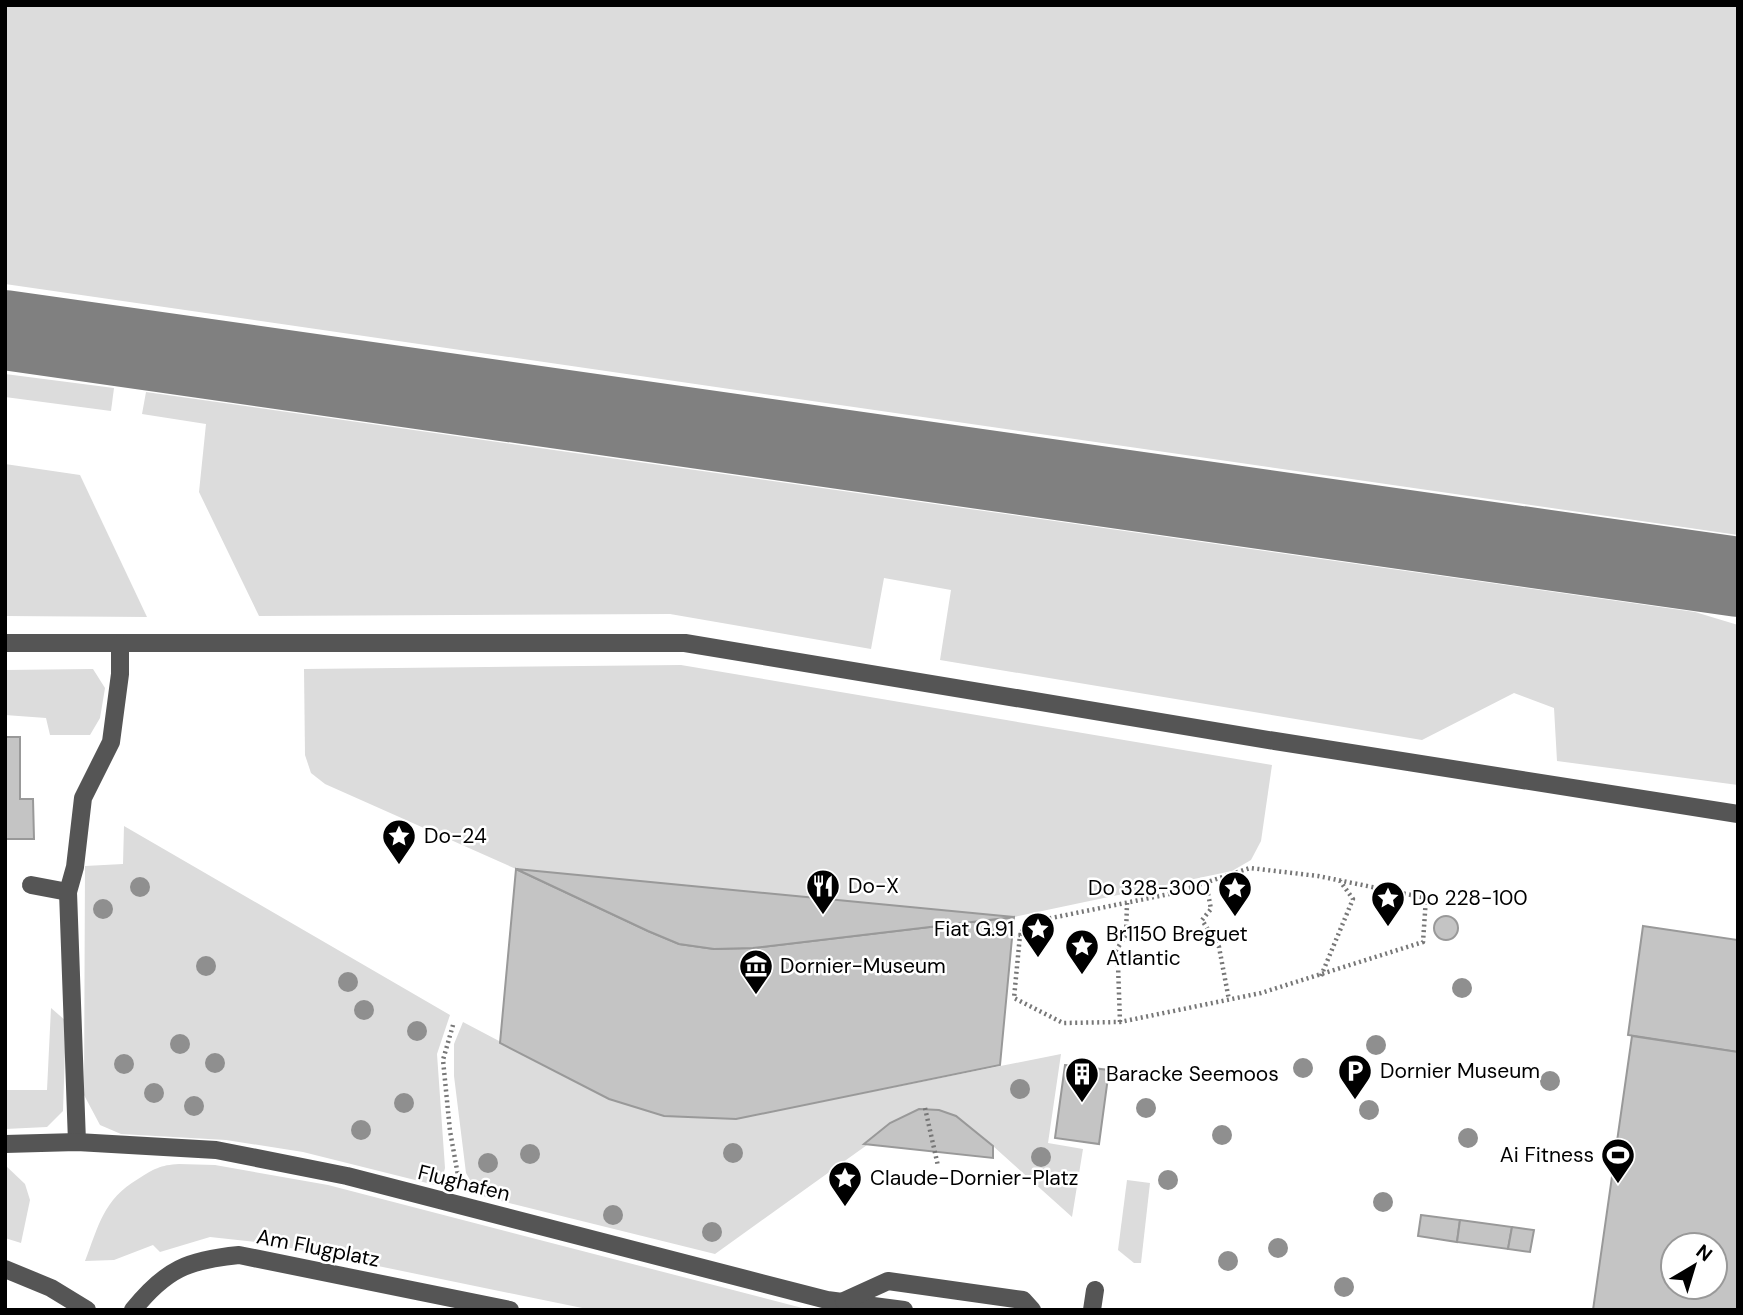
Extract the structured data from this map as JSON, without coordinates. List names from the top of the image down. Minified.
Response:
{"streets":{"street":["Flughafen","Am Flugplatz"]},"places":{"place":["Do-24","Do 328-300","Do 228-100","Fiat G.91","Br1150 Breguet Atlantic","Claude-Dornier-Platz"],"restaurant":["Do-X"],"museum":["Dornier-Museum"],"parking":["Dornier Museum"],"building":["Baracke Seemoos"],"sports":["Ai Fitness"]},"north":"top right"}
